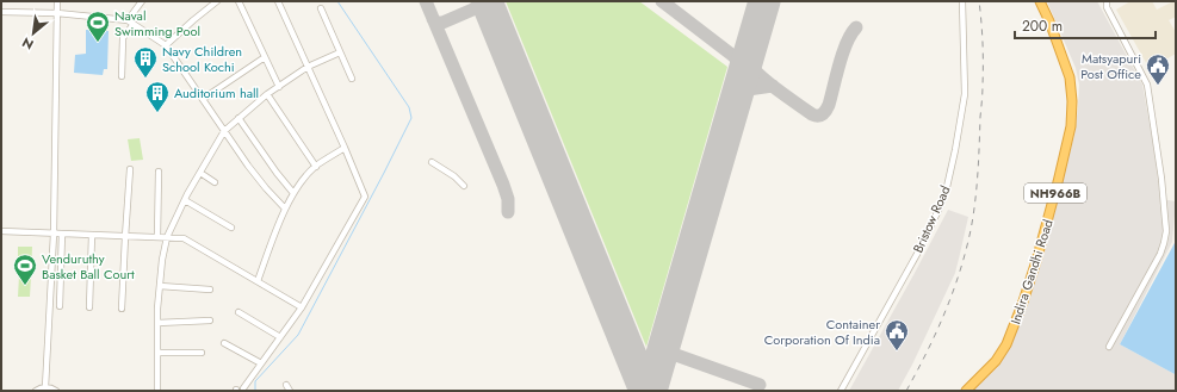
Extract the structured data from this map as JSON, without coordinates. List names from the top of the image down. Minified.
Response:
{"streets":{"highway":["NH966B","Indira Gandhi Road"],"street":["Bristow Road"]},"places":{"sports":["Naval Swimming Pool","Venduruthy Basket Ball Court"],"building":["Navy Children School Kochi","Auditorium hall"],"public building":["Matsyapuri Post Office","Container Corporation Of India"]},"scale_bar":"200 m","north":"bottom left"}
